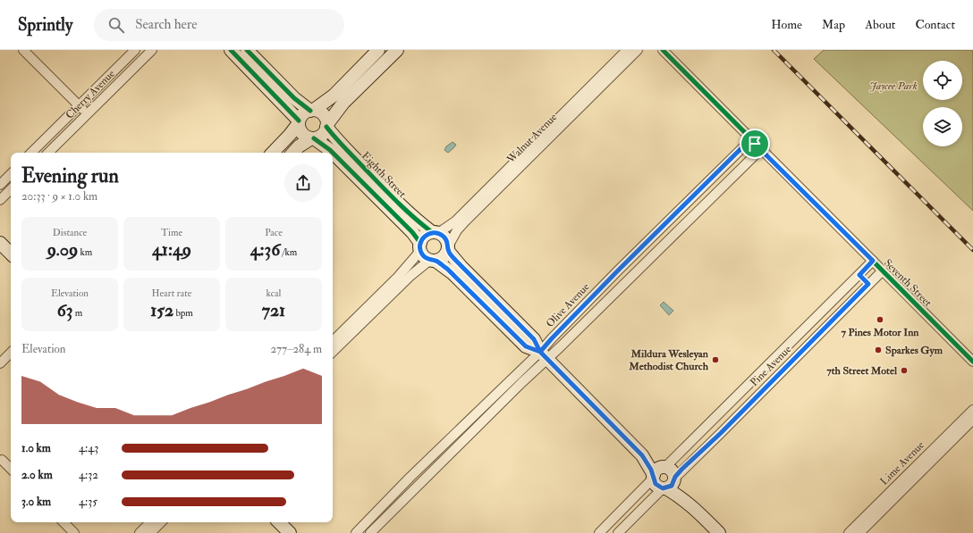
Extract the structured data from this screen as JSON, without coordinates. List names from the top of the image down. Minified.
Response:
{"streets":{"street":["Cherry Avenue","Walnut Avenue","Eighth Street","Seventh Street","Olive Avenue","Pine Avenue","Lime Avenue"]},"crossings":[["Walnut Avenue","Eighth Street"],["Seventh Street","Olive Avenue"],["Seventh Street","Pine Avenue"]],"parks":["Jaycee Park"],"places":["7 Pines Motor Inn","Sparkes Gym","Mildura Wesleyan Methodist Church","7th Street Motel"],"page":{"header":"Sprintly","search":"Search here","nav":["Home","Map","About","Contact"],"heading":["Evening run","20:33 · 9 × 1.0 km"],"stats":[["Distance","9.09 km"],["Time","41:49"],["Pace","4:36 /km"],["Elevation","63 m"],["Heart rate","152 bpm"],["kcal","721"]],"chart":["Elevation","277–284 m"],"list":[{"name":"1.0 km","note":"4:43"},{"name":"2.0 km","note":"4:32"},{"name":"3.0 km","note":"4:35"}]}}
